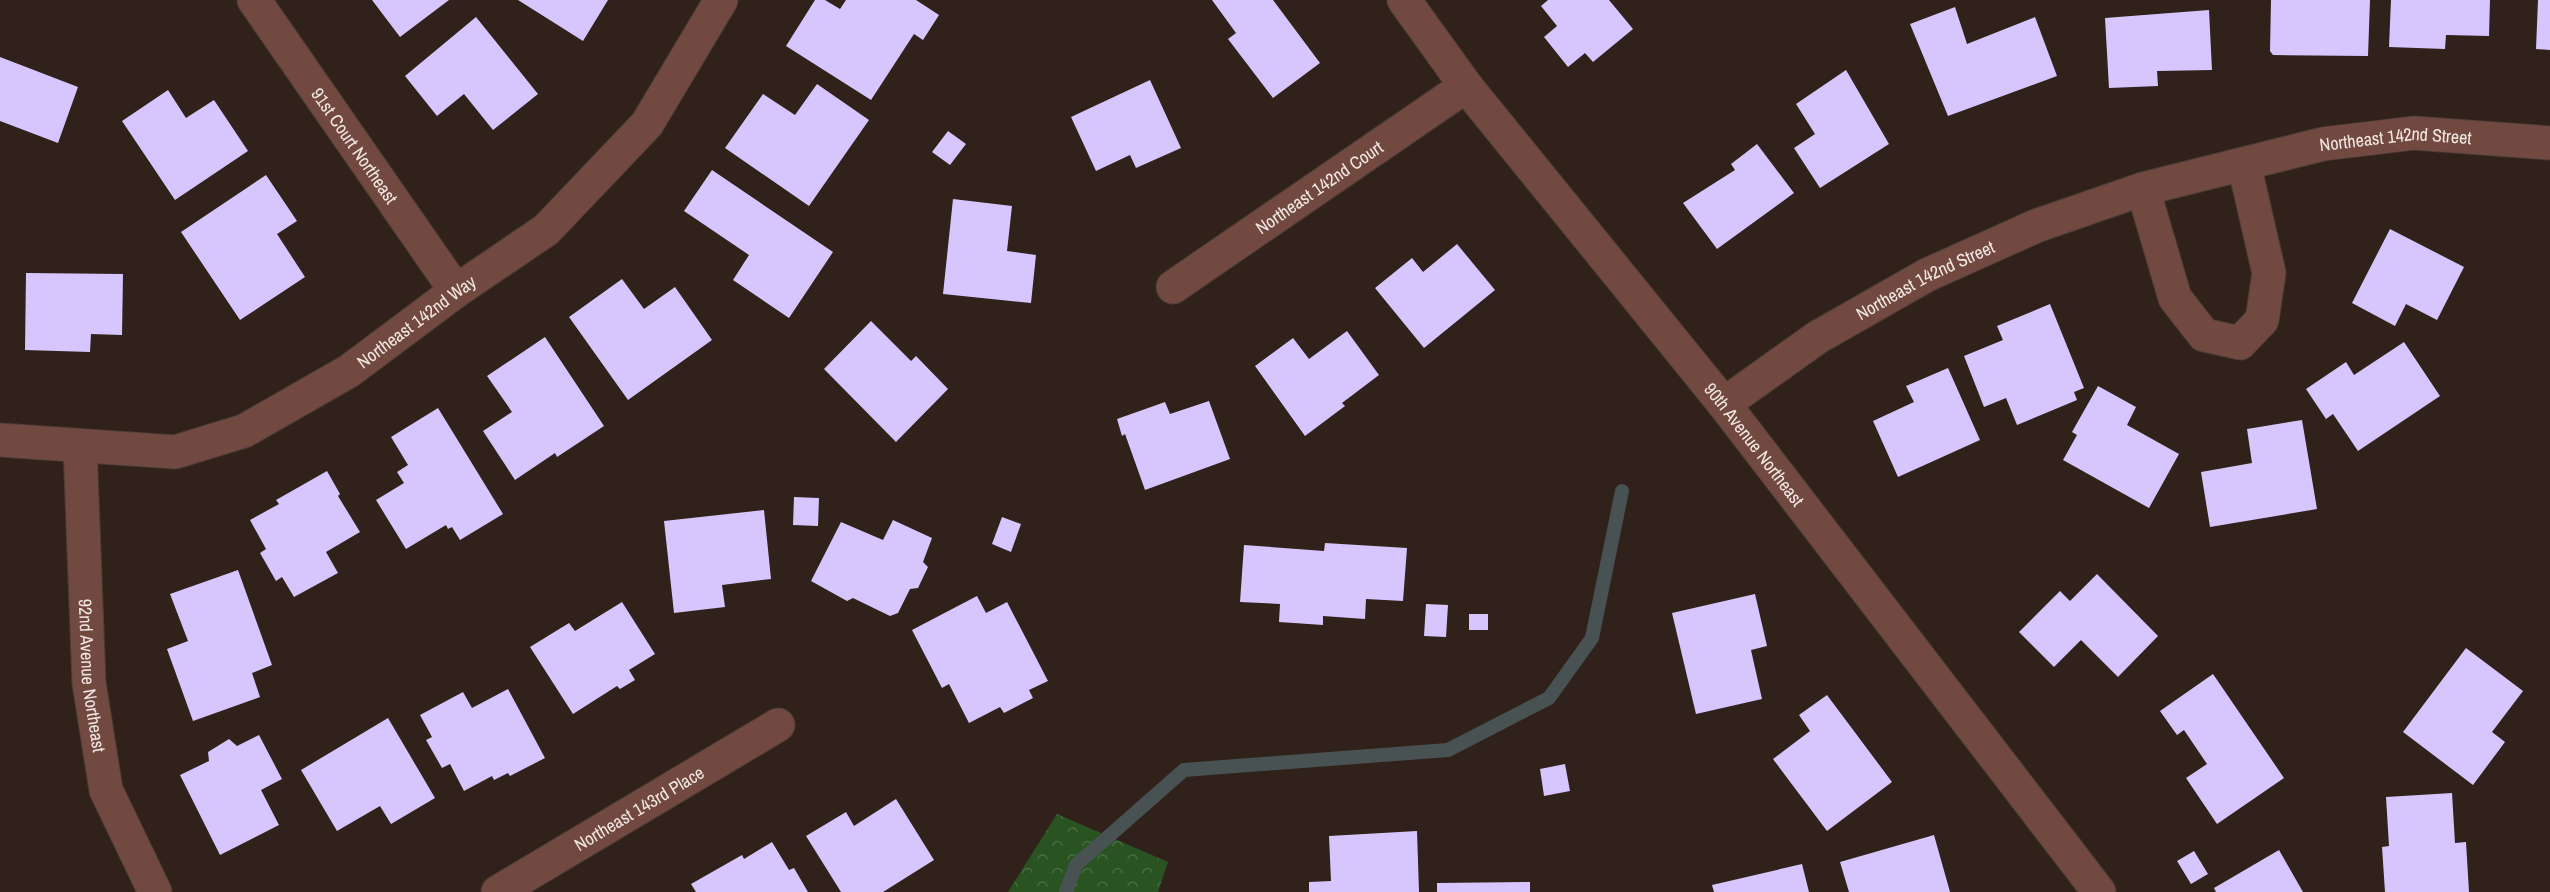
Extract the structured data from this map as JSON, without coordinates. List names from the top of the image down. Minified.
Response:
{"streets":{"street":["Northeast 142nd Street","91st Court Northeast","Northeast 142nd Court","Northeast 142nd Way","90th Avenue Northeast","92nd Avenue Northeast","Northeast 143rd Place"]},"crossings":[["Northeast 142nd Street","90th Avenue Northeast"],["91st Court Northeast","Northeast 142nd Way"],["Northeast 142nd Court","90th Avenue Northeast"],["Northeast 142nd Way","92nd Avenue Northeast"]]}
